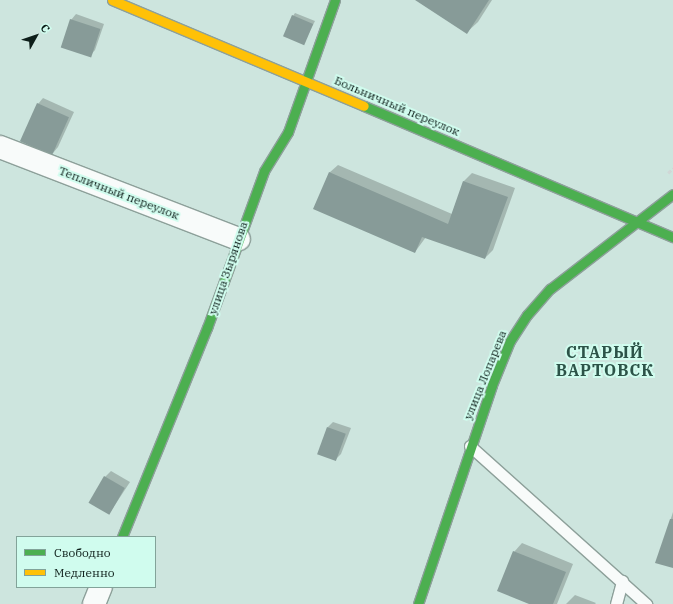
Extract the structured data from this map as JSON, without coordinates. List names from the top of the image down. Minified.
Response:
{"streets":{"street":["Больничный переулок","Тепличный переулок","улица Зырянова","улица Лопарева"]},"crossings":[["Больничный переулок","улица Зырянова"],["Больничный переулок","улица Лопарева"],["Тепличный переулок","улица Зырянова"]],"districts":["СТАРЫЙ ВАРТОВСК"],"legend":["Свободно","Медленно"],"north":"top right"}
